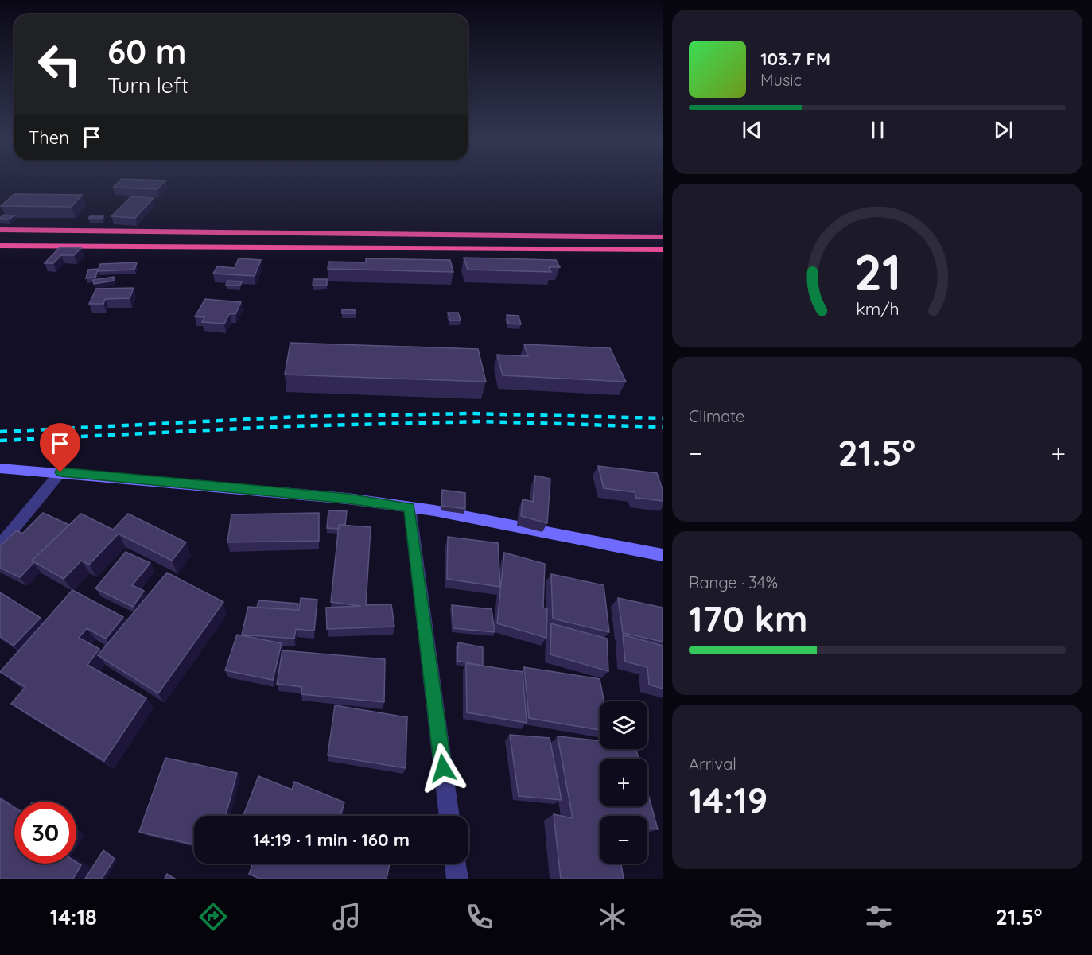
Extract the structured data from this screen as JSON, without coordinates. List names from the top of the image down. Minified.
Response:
{"page":{"turn":["60 m","Turn left"],"song":["103.7 FM","Music"],"then":"Then","tile":["Climate",["Range · 34%","170 km"],["Arrival","14:19"]],"heat":["−","21.5°","+"],"map_buttons":["+","−"],"limit":"30","trip":"14:19 · 1 min · 160 m","tabs":["14:18","21.5°"],"gauge":["21","km/h"]}}
